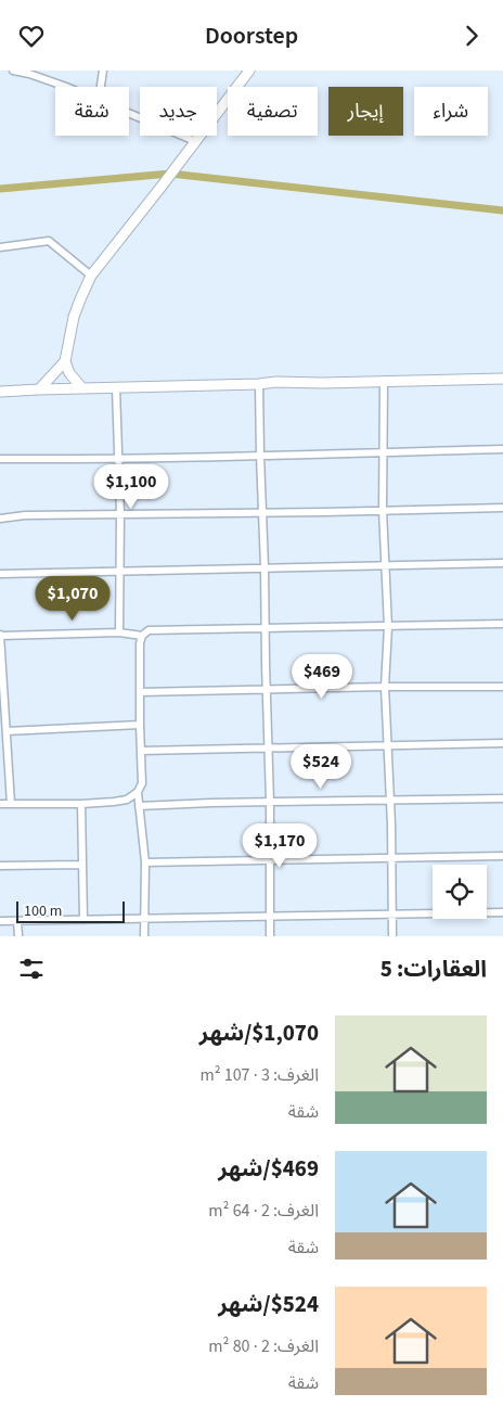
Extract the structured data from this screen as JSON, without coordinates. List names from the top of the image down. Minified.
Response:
{"scale_bar":"100 m","page":{"header":"Doorstep","chip":["شراء","إيجار","تصفية","جديد","شقة"],"price":["$1,100","$1,070","$469","$524","$1,170"],"scale":"100 m","heading":"العقارات: 5","list":[{"name":"$1,070/شهر","note":"الغرف: 3 · 107 m² · شقة"},{"name":"$469/شهر","note":"الغرف: 2 · 64 m² · شقة"},{"name":"$524/شهر","note":"الغرف: 2 · 80 m² · شقة"}]}}
